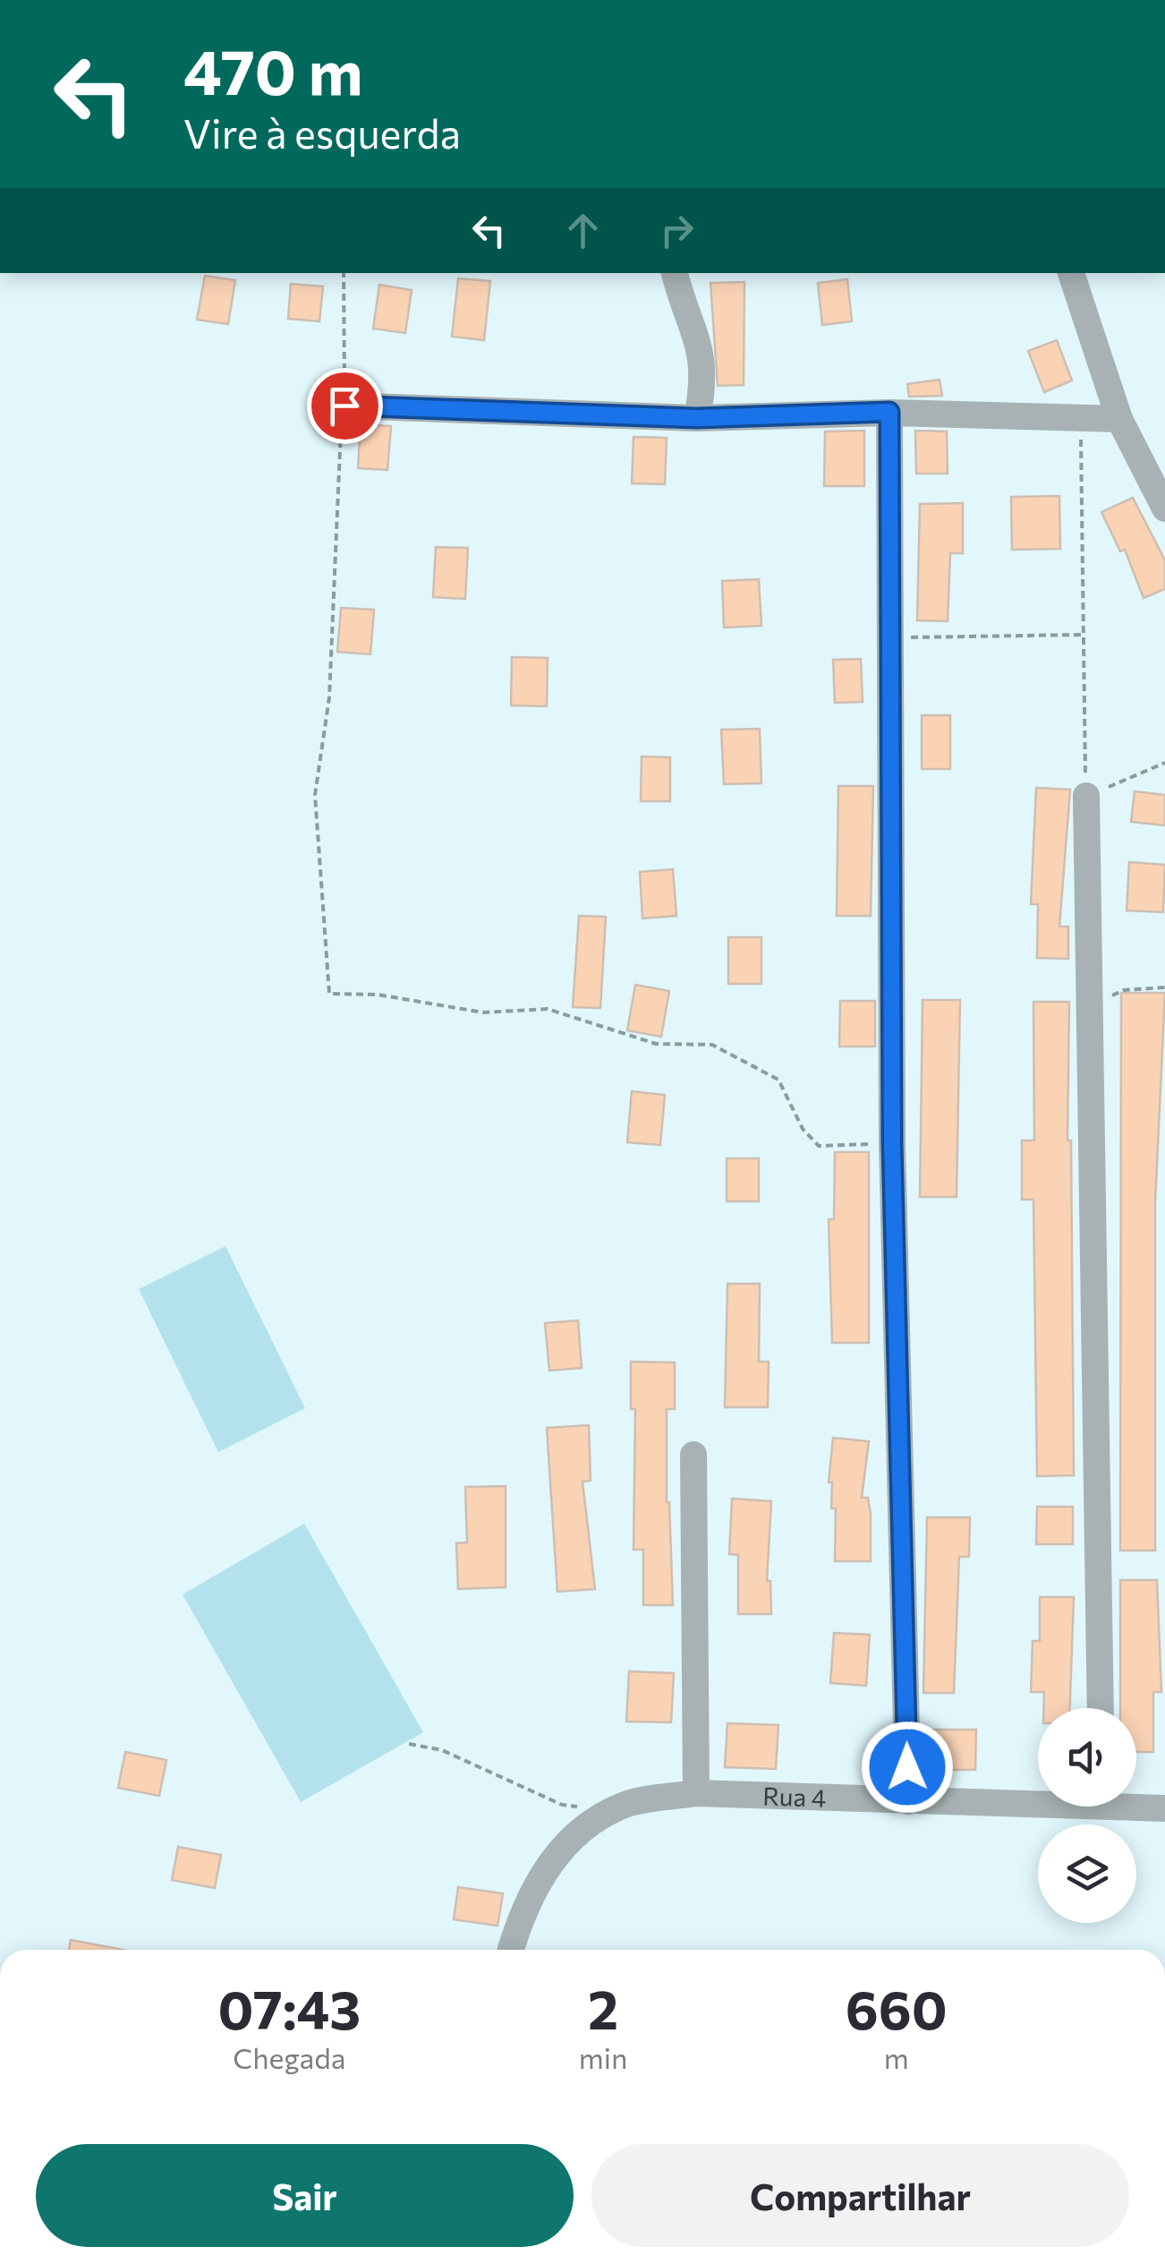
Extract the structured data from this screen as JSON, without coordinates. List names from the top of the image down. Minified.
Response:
{"streets":{"street":["Rua 4"]},"page":{"turn":["470 m","Vire à esquerda"],"eta":["07:43","Chegada","2","min","660","m"],"buttons":["Sair","Compartilhar"]}}
